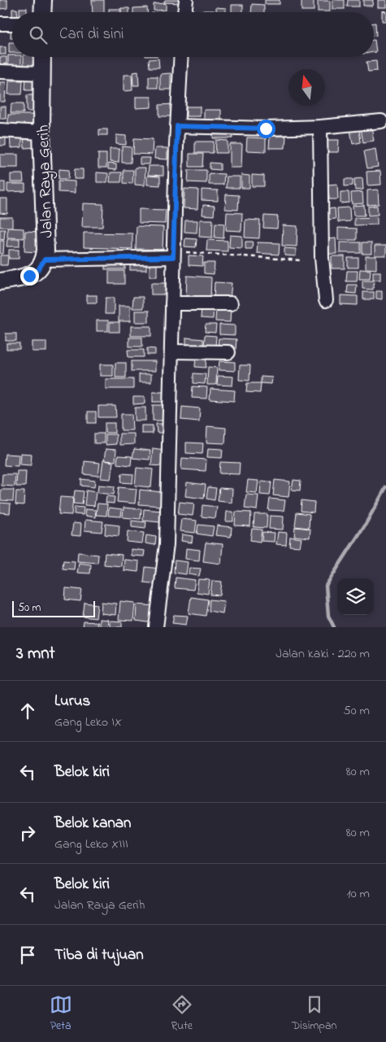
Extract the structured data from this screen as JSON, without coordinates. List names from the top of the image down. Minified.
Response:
{"streets":{"street":["Jalan Raya Gerih"]},"scale_bar":"50 m","north":"top","page":{"search":"Cari di sini","scale":"50 m","heading":["3 mnt","Jalan kaki · 220 m"],"list":[["Lurus","Gang Leko IX","50 m"],["Belok kiri","80 m"],["Belok kanan","Gang Leko XIII","80 m"],["Belok kiri","Jalan Raya Gerih","10 m"],"Tiba di tujuan"],"nav":["Peta","Rute","Disimpan"]}}
